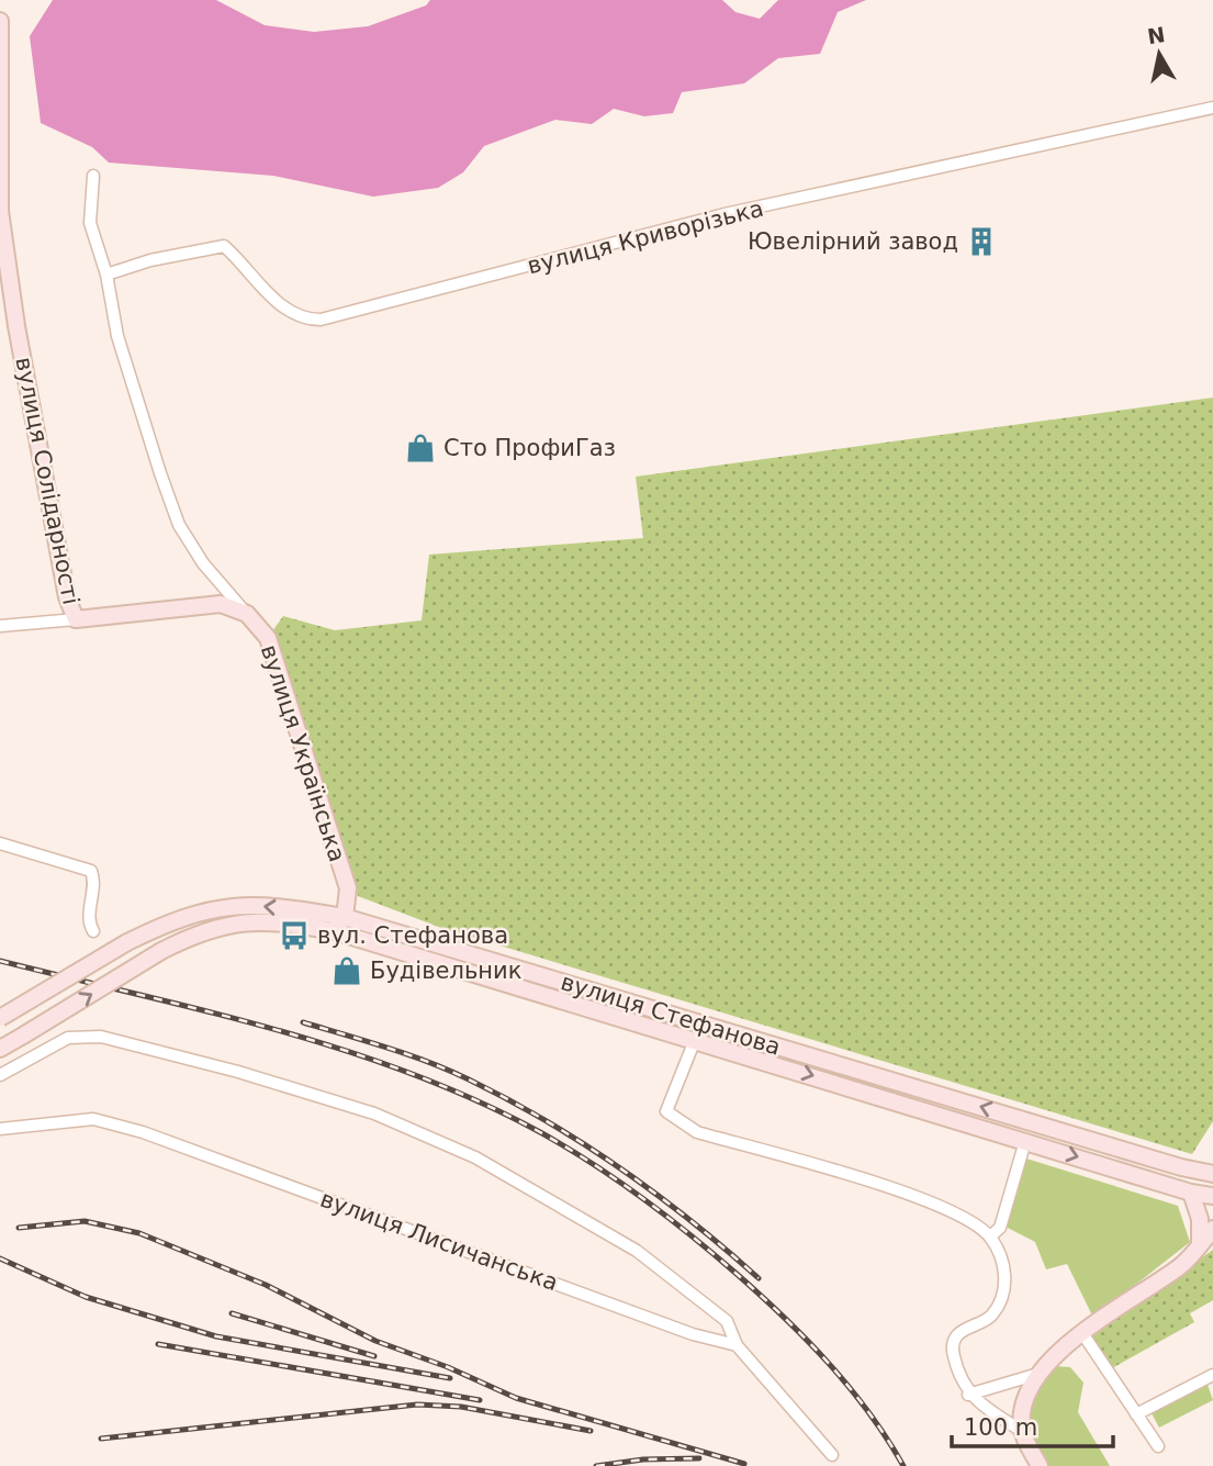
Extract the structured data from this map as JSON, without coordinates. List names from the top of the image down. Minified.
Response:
{"streets":{"main road":["вулиця Солідарності","вулиця Українська","вулиця Стефанова"],"street":["вулиця Криворізька","вулиця Лисичанська"]},"crossings":[["вулиця Українська","вулиця Стефанова"]],"places":{"building":["Ювелірний завод"],"shop":["Сто ПрофиГаз","Будівельник"],"bus stop":["вул. Стефанова"]},"scale_bar":"100 m","north":"top"}
